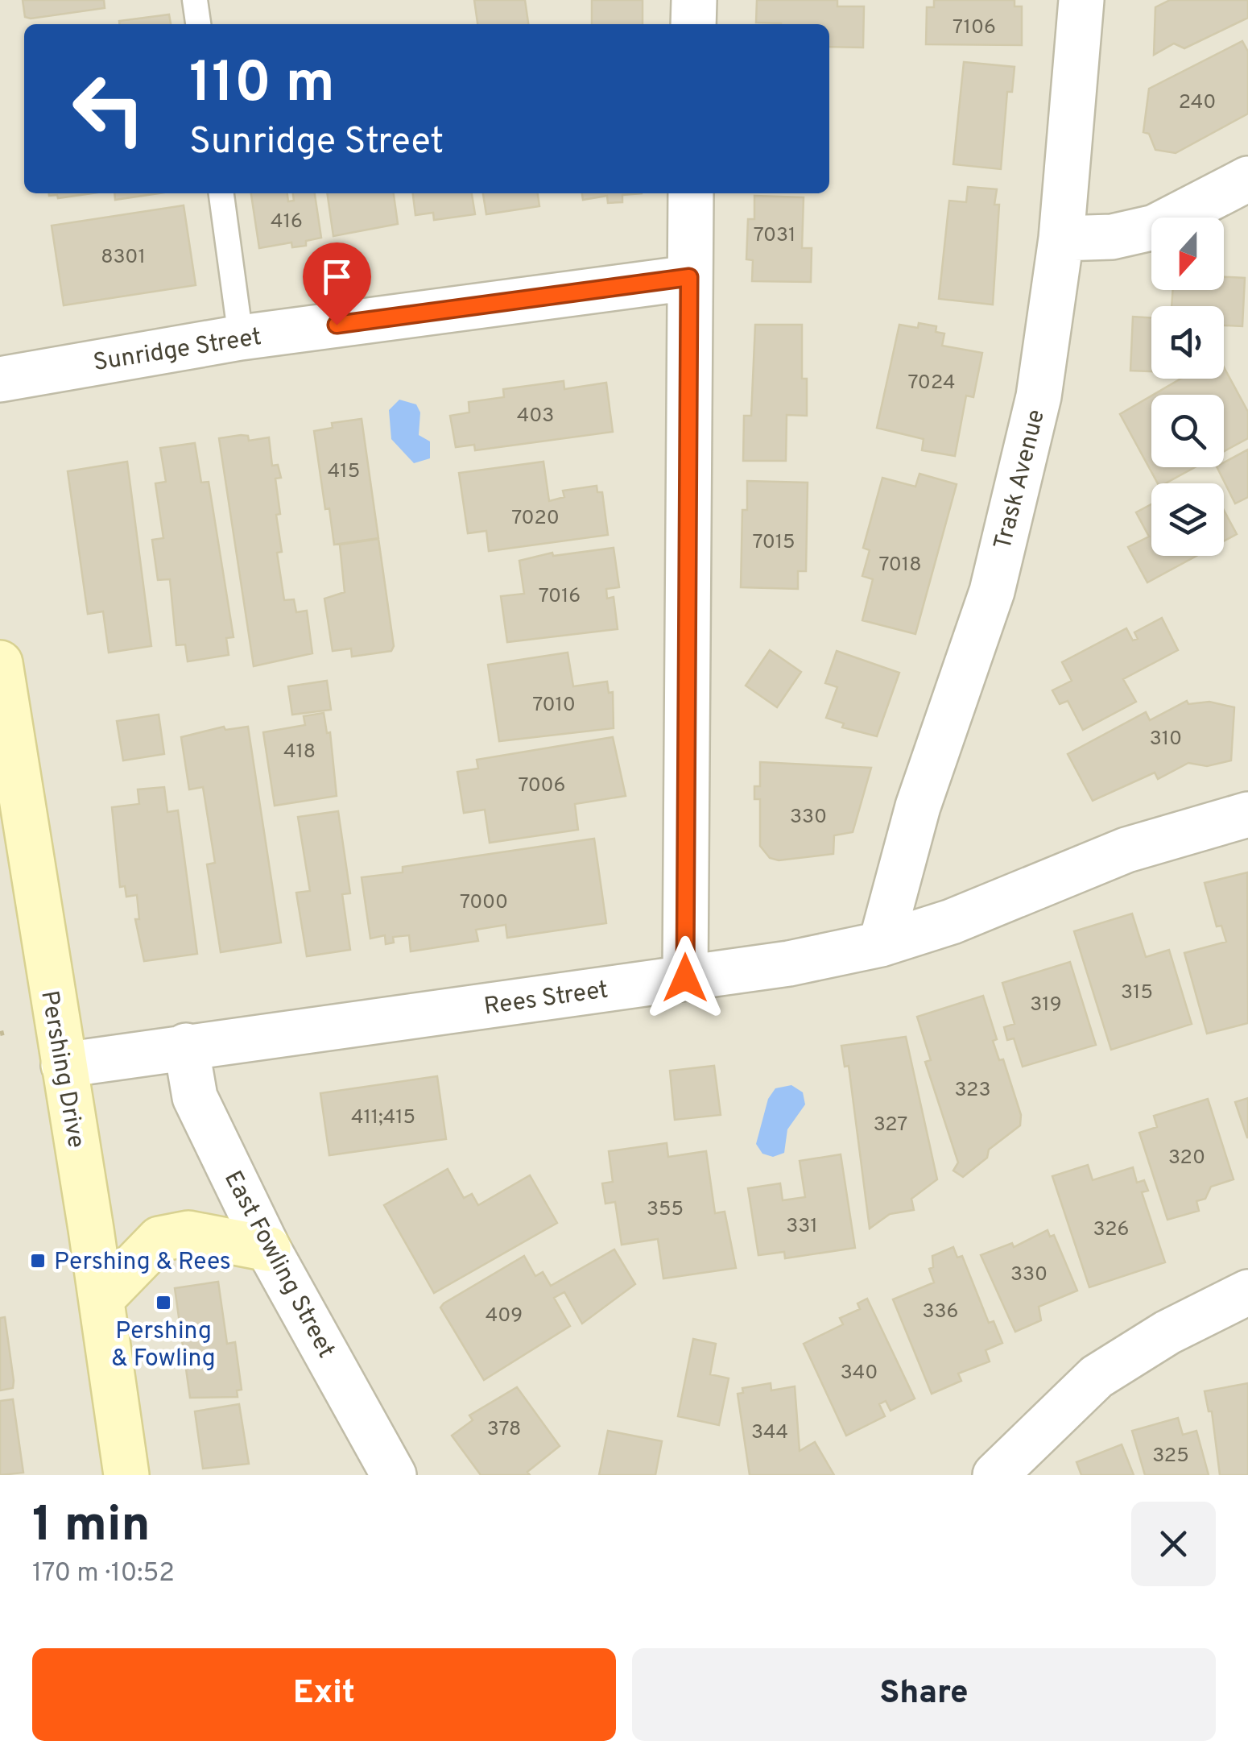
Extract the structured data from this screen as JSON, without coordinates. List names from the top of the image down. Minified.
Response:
{"streets":{"main road":["Pershing Drive"],"street":["Sunridge Street","Trask Avenue","Rees Street","East Fowling Street"]},"crossings":[["Trask Avenue","Rees Street"],["Rees Street","Pershing Drive"],["Rees Street","East Fowling Street"]],"places":{"transit":["Pershing & Rees","Pershing & Fowling"]},"house_numbers":["7106","240","416","7031","8301","7024","403","415","7020","7015","7018","7016","7010","310","418","7006","330","7000","315","319","323","411;415","327","320","355","331","326","330","336","409","340","378","344","325"],"north":"bottom","page":{"turn":["110 m","Sunridge Street"],"heading":["1 min","170 m · 10:52"],"buttons":["Exit","Share"]}}
